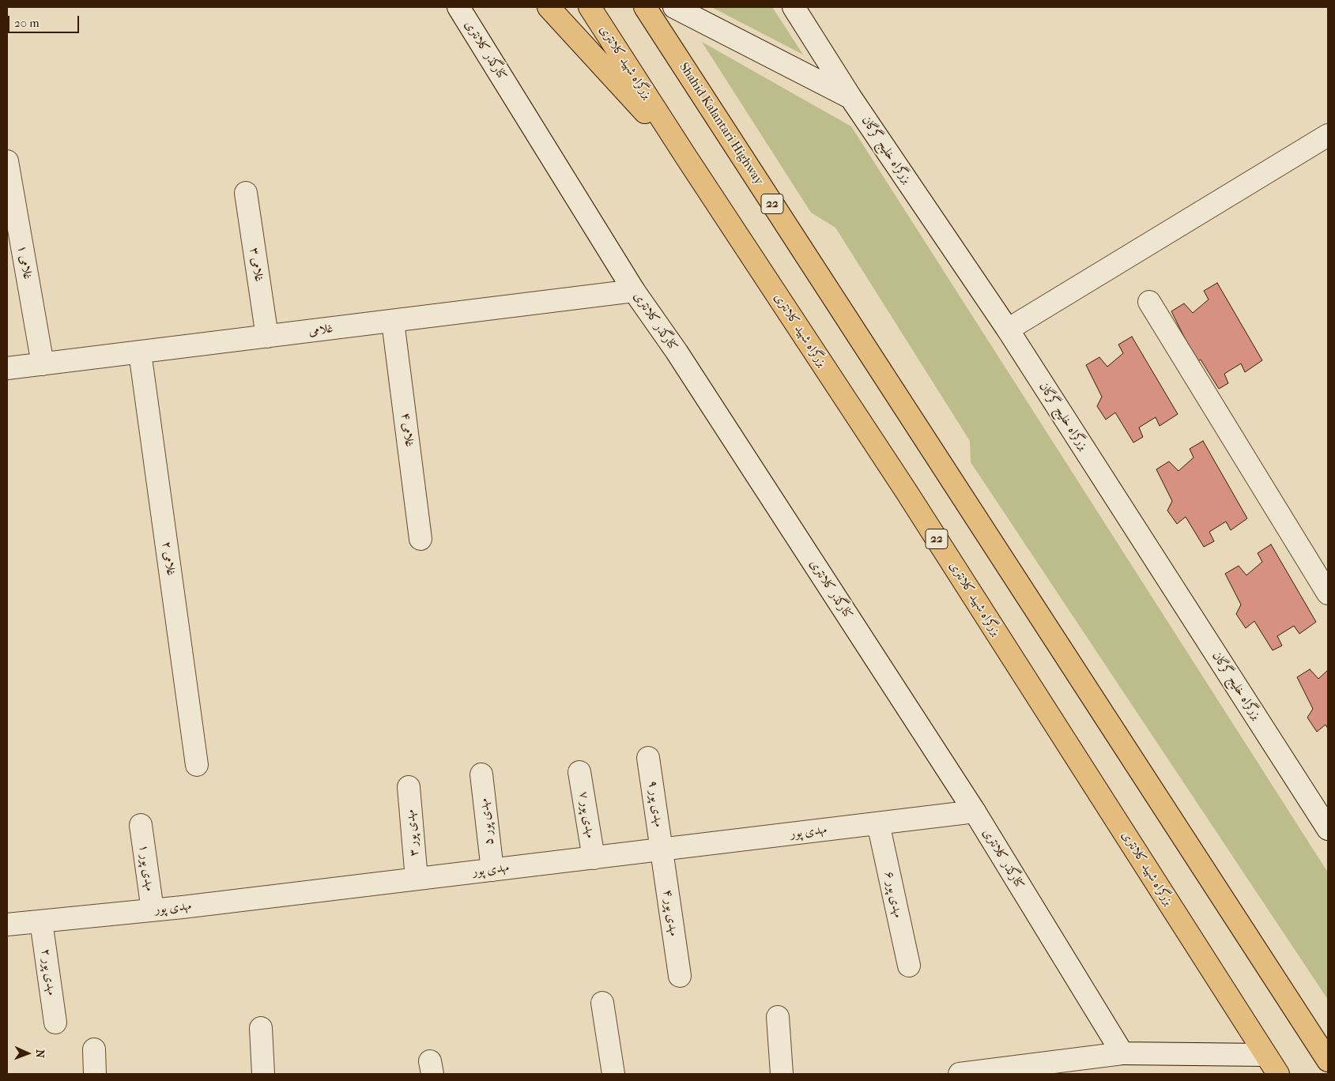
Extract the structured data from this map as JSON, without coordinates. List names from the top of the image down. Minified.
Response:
{"streets":{"highway":["بزرگراه شهید کلانتری","22"],"street":["کنارگذر کلانتری","بزرگراه خلیج گرگان","غلامی ۱","غلامی ۳","غلامی","غلامی ۴","غلامی ۲","۹ مهدی پور","۷ مهدی پور","۵ مهدی پور","مهدی پور","۳ مهدی پور","۱ مهدی پور","۶ مهدی پور","۴ مهدی پور","۲ مهدی پور"]},"crossings":[["کنارگذر کلانتری","غلامی"],["کنارگذر کلانتری","مهدی پور"],["غلامی ۱","غلامی"],["غلامی ۳","غلامی"],["غلامی","غلامی ۴"],["غلامی","غلامی ۲"],["۹ مهدی پور","مهدی پور"],["۹ مهدی پور","۴ مهدی پور"],["۷ مهدی پور","مهدی پور"],["۵ مهدی پور","مهدی پور"],["مهدی پور","۳ مهدی پور"],["مهدی پور","۱ مهدی پور"],["مهدی پور","۶ مهدی پور"],["مهدی پور","۴ مهدی پور"],["مهدی پور","۲ مهدی پور"]],"scale_bar":"20 m","north":"right"}
